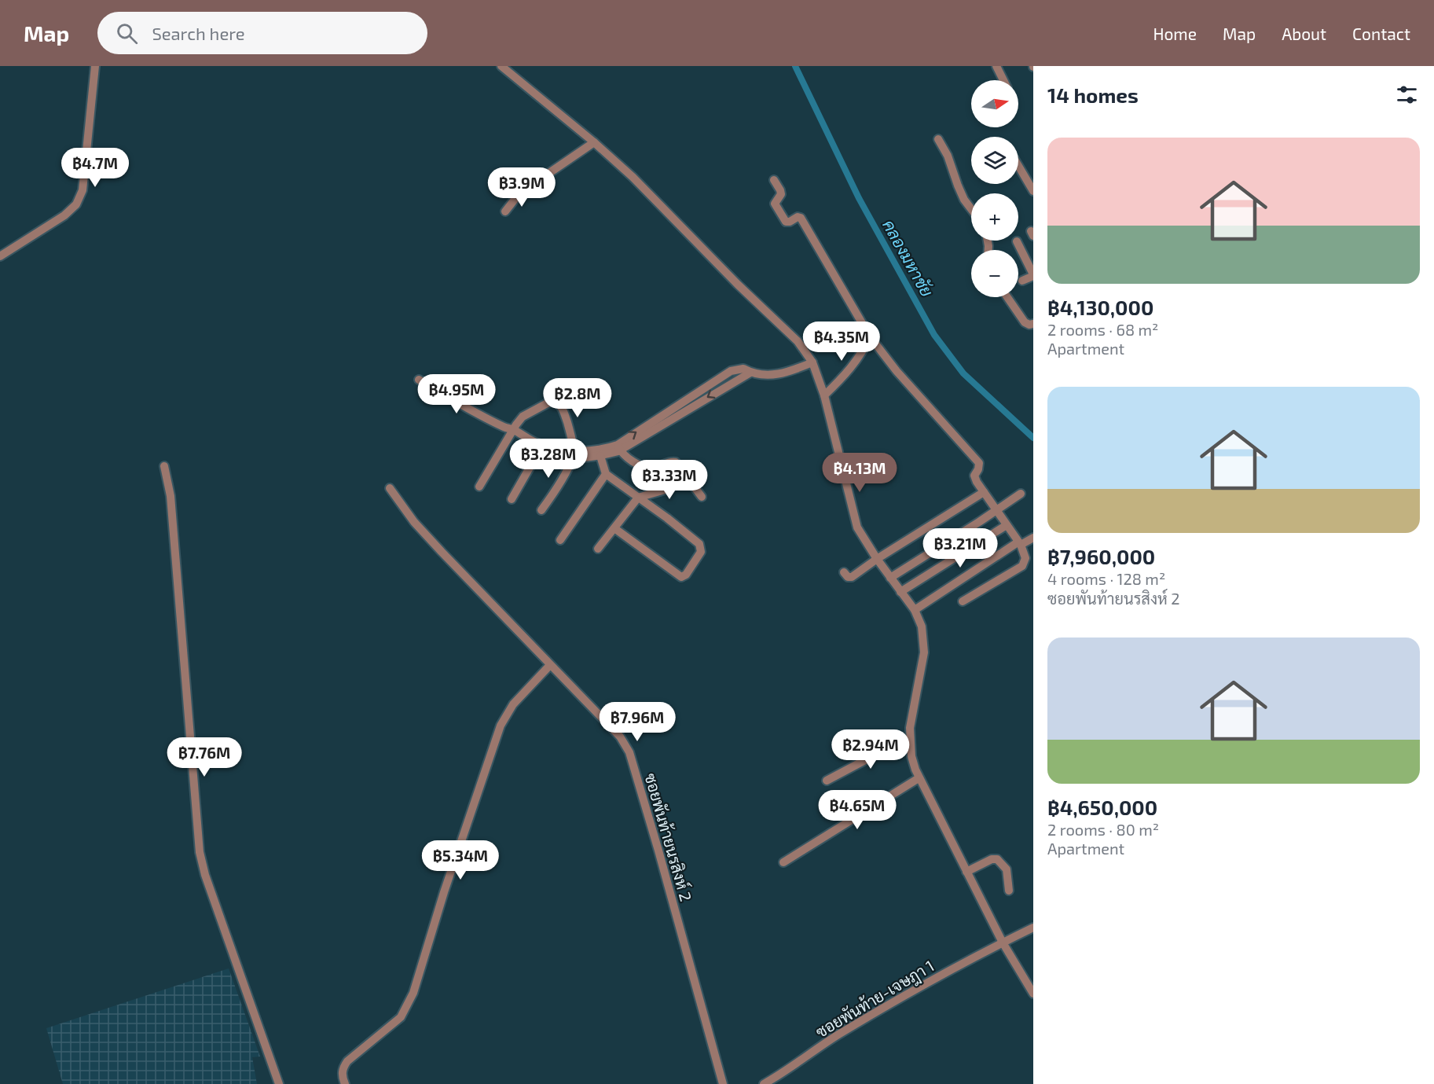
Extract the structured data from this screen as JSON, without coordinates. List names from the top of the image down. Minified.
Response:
{"streets":{"street":["ซอยพันท้ายนรสิงห์ 2","ซอยพันท้าย-เจษฎา 1"]},"water":["คลองมหาชัย"],"north":"right","page":{"header":"Map","search":"Search here","nav":["Home","Map","About","Contact"],"heading":"14 homes","map_buttons":["+","−"],"list":[{"name":"฿4,130,000","note":"2 rooms · 68 m² · Apartment"},{"name":"฿7,960,000","note":"4 rooms · 128 m² · ซอยพันท้ายนรสิงห์ 2"},{"name":"฿4,650,000","note":"2 rooms · 80 m² · Apartment"}],"price":["฿4.7M","฿3.9M","฿4.35M","฿4.95M","฿2.8M","฿3.28M","฿4.13M","฿3.33M","฿3.21M","฿7.96M","฿2.94M","฿7.76M","฿4.65M","฿5.34M"]}}
